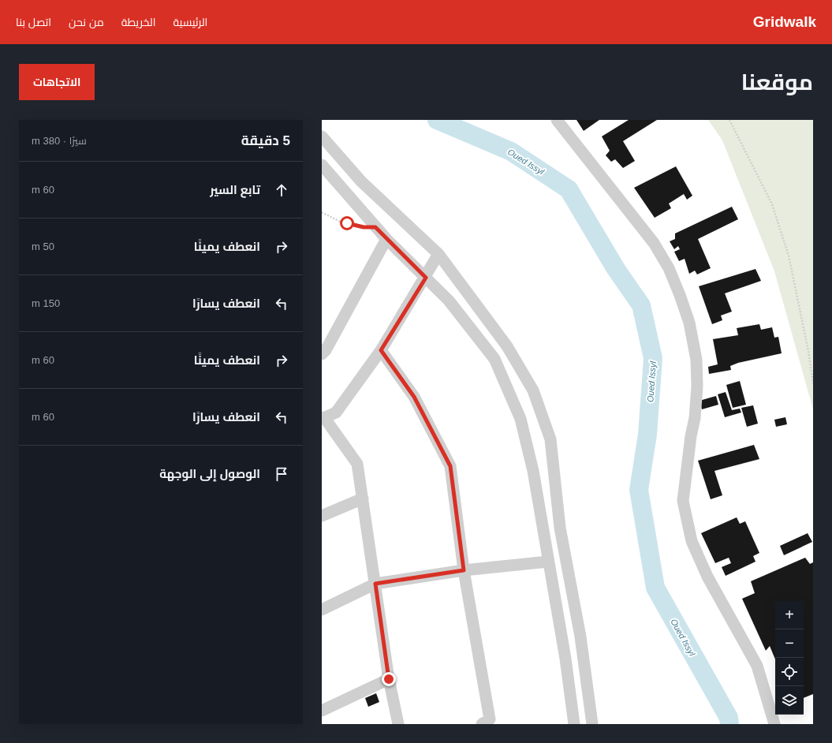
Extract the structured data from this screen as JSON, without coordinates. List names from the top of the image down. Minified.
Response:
{"water":["Oued Issyl"],"page":{"header":"Gridwalk","nav":["الرئيسية","الخريطة","من نحن","اتصل بنا"],"title":"موقعنا","buttons":"الاتجاهات","heading":["5 دقيقة","سيرًا · 380 m"],"list":[["تابع السير","60 m"],["انعطف يمينًا","50 m"],["انعطف يسارًا","150 m"],["انعطف يمينًا","60 m"],["انعطف يسارًا","60 m"],"الوصول إلى الوجهة"],"map_buttons":["+","−"]}}
